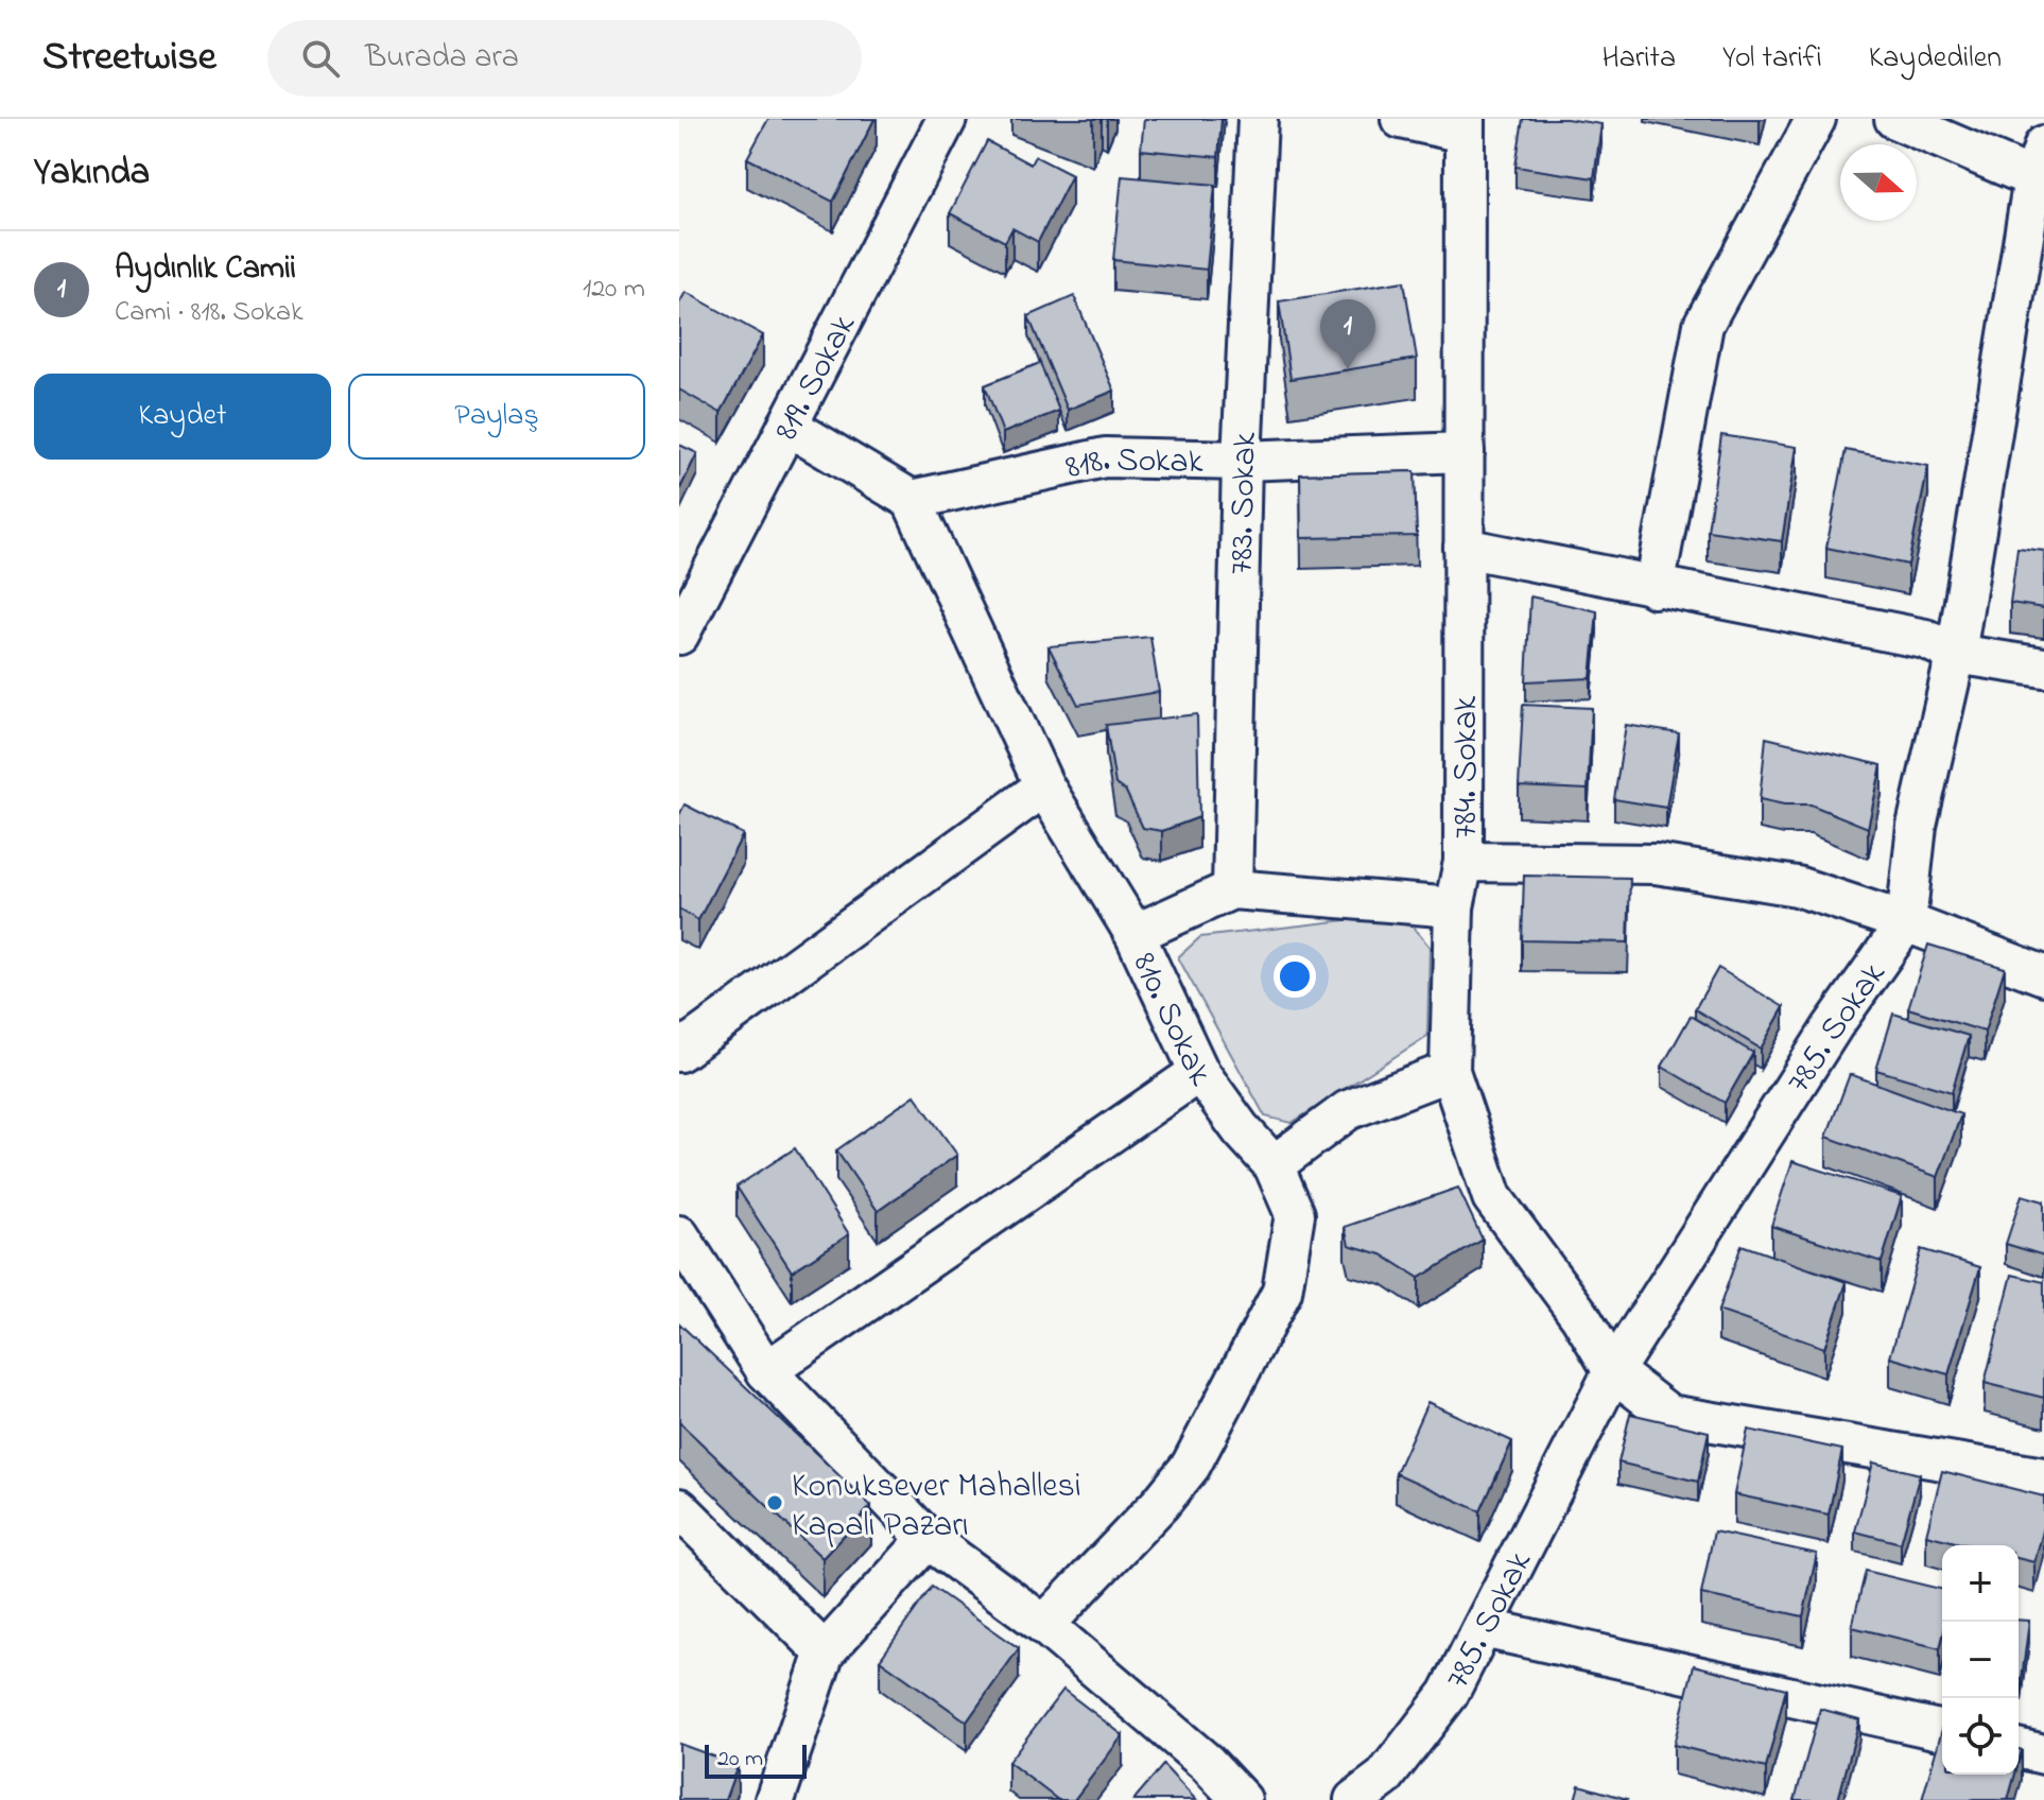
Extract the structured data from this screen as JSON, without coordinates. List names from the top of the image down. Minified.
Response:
{"streets":{"street":["819. Sokak","818. Sokak","783. Sokak","784. Sokak","810. Sokak","785. Sokak"]},"crossings":[["818. Sokak","783. Sokak"],["818. Sokak","784. Sokak"],["818. Sokak","810. Sokak"],["784. Sokak","785. Sokak"]],"places":["Konuksever Mahallesi Kapalı Pazarı"],"scale_bar":"20 m","north":"right","page":{"header":"Streetwise","search":"Burada ara","nav":["Harita","Yol tarifi","Kaydedilen"],"heading":"Yakında","list":[{"mark":"1","name":"Aydınlık Camii","note":"Cami · 818. Sokak","value":"120 m"}],"pins":"1","buttons":["Kaydet","Paylaş"],"map_buttons":["+","−"],"scale":"20 m"}}
